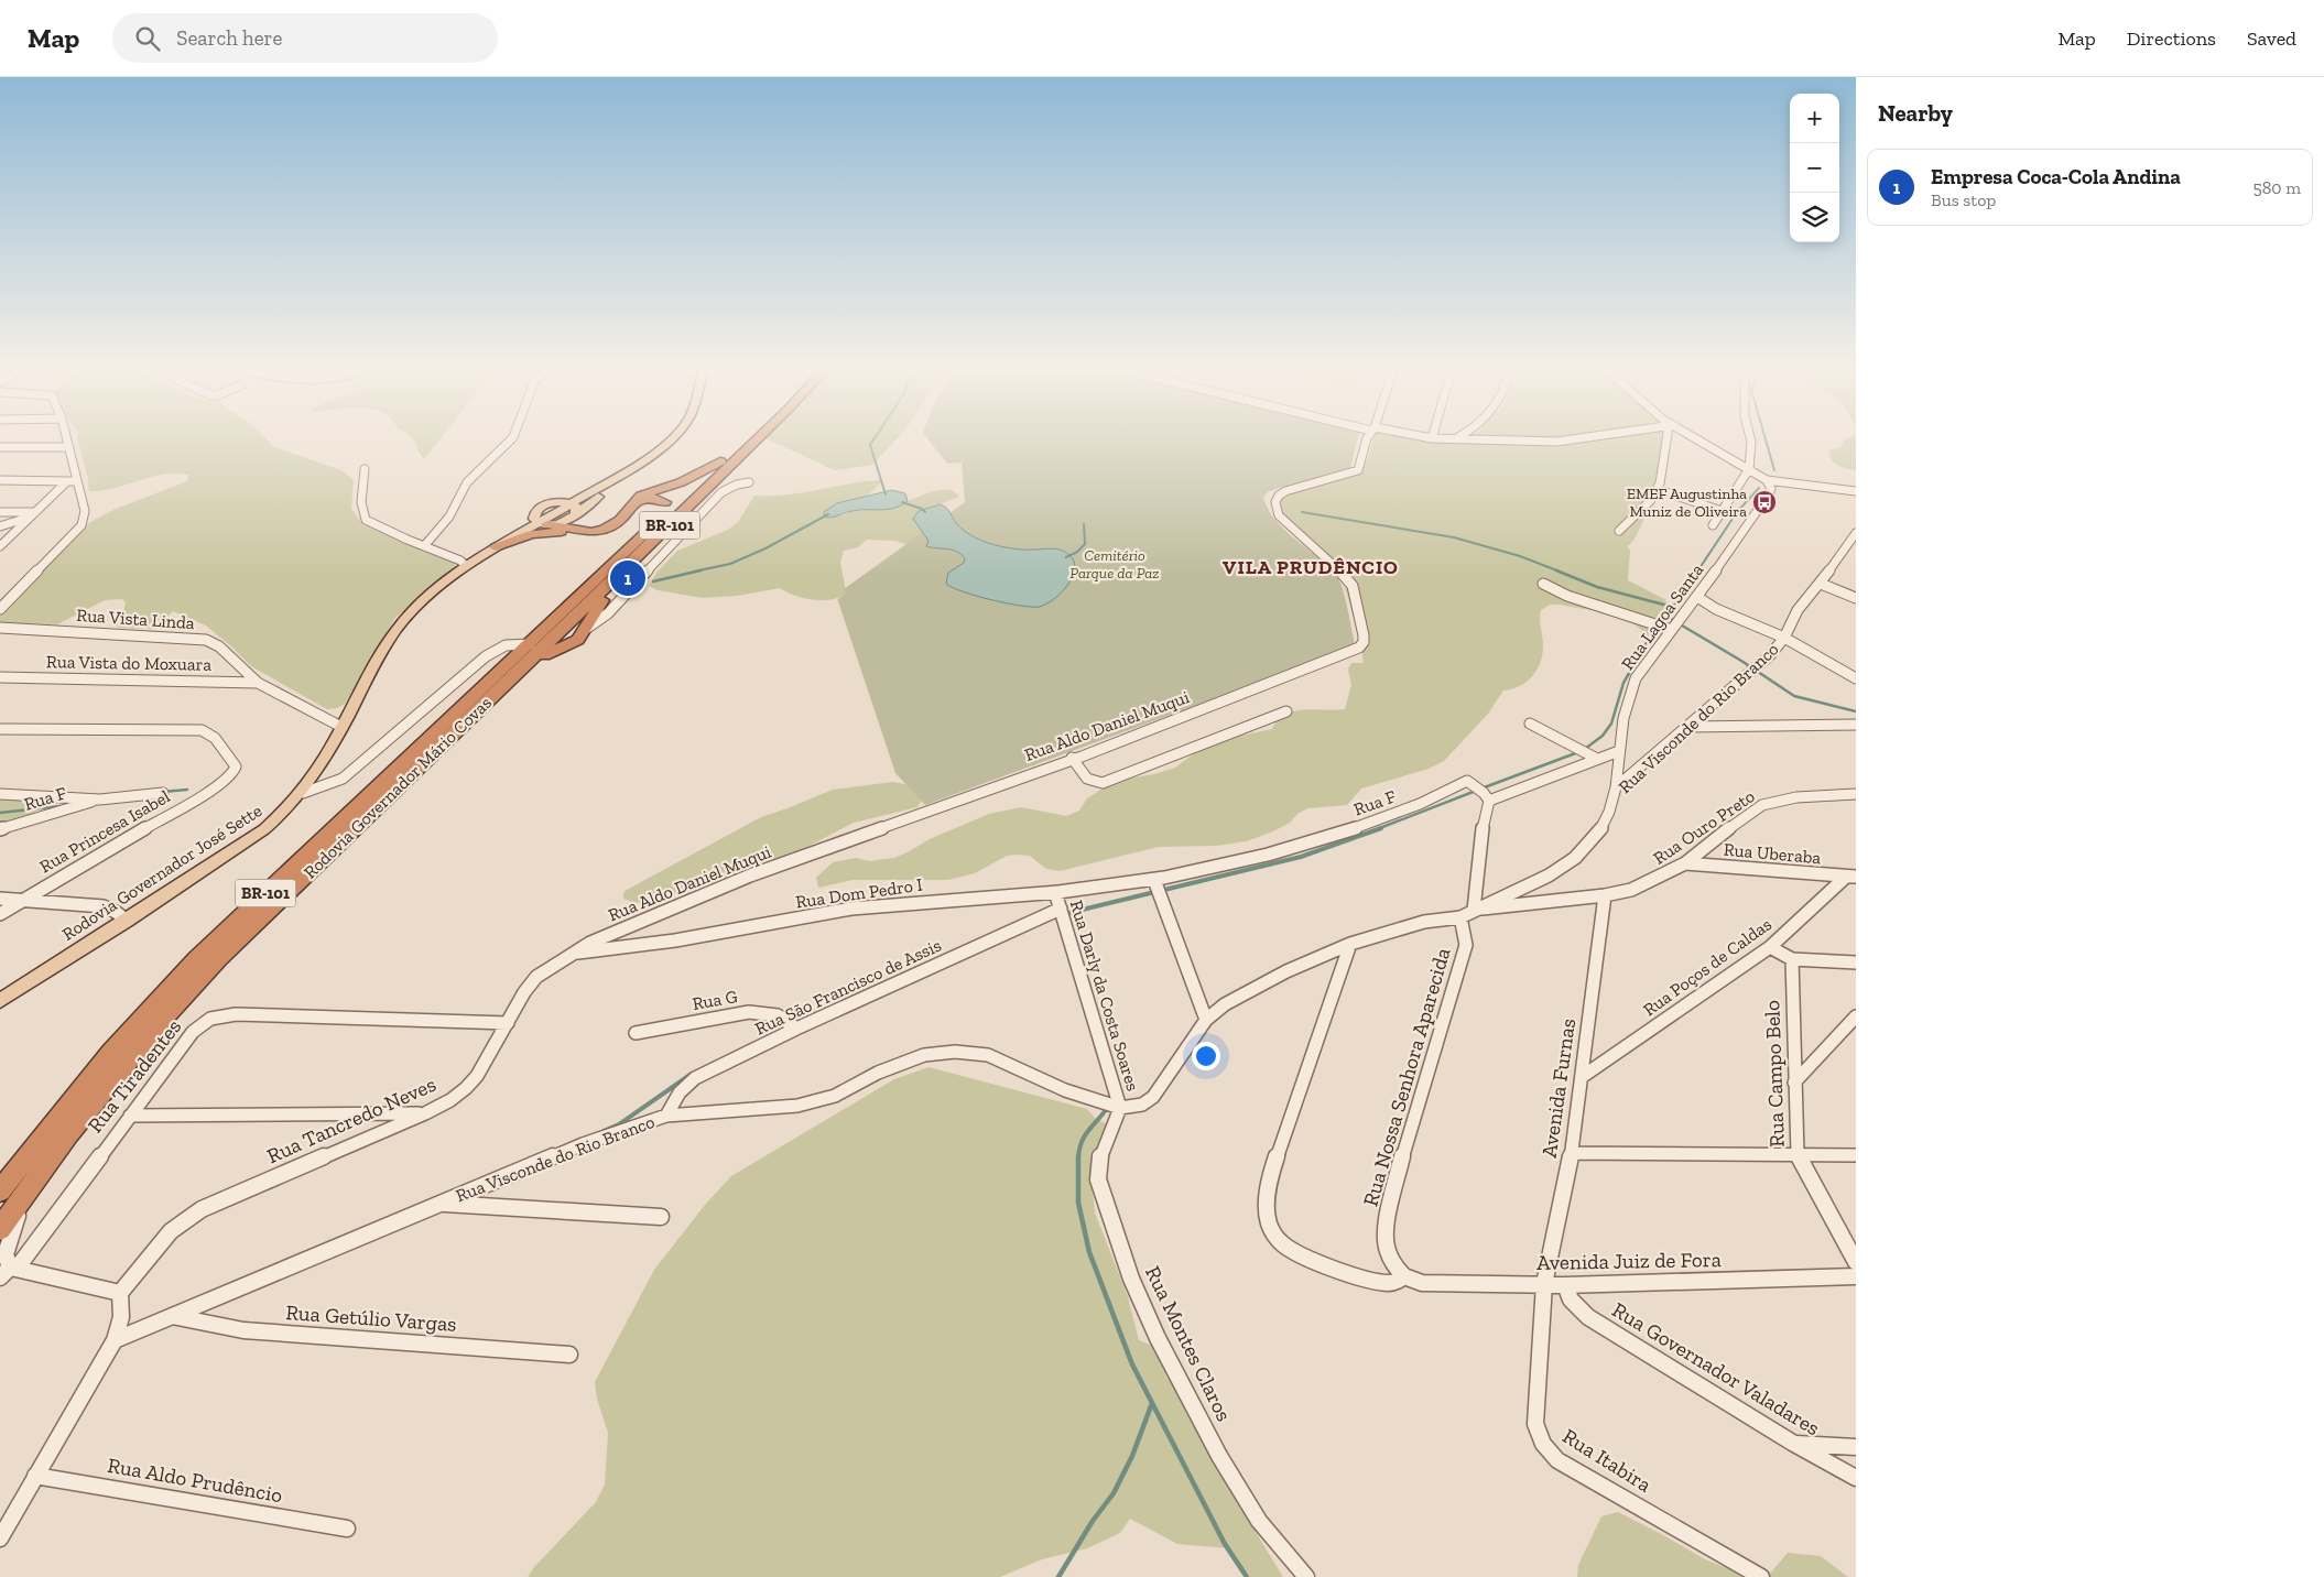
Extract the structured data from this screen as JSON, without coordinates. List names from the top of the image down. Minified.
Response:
{"streets":{"highway":["BR-101","Rodovia Governador Mário Covas"],"main road":["Rodovia Governador José Sette"],"street":["Rua Lagoa Santa","Rua Vista Linda","Rua Vista do Moxuara","Rua Visconde do Rio Branco","Rua Aldo Daniel Muqui","Rua F","Rua Ouro Preto","Rua Princesa Isabel","Rua Uberaba","Rua Dom Pedro I","Rua Poços de Caldas","Rua São Francisco de Assis","Rua Darly da Costa Soares","Rua G","Rua Campo Belo","Rua Tiradentes","Rua Nossa Senhora Aparecida","Avenida Furnas","Rua Tancredo Neves","Avenida Juiz de Fora","Rua Getúlio Vargas","Rua Montes Claros","Rua Governador Valadares","Rua Itabira","Rua Aldo Prudêncio"]},"crossings":[["Rua Lagoa Santa","Rua Visconde do Rio Branco"],["Rua Vista Linda","Rua Vista do Moxuara"],["Rua Vista Linda","Rodovia Governador José Sette"],["Rua Visconde do Rio Branco","Rua Ouro Preto"],["Rua Visconde do Rio Branco","Rua São Francisco de Assis"],["Rua Visconde do Rio Branco","Rua Darly da Costa Soares"],["Rua Visconde do Rio Branco","Rua Nossa Senhora Aparecida"],["Rua Visconde do Rio Branco","Rua Getúlio Vargas"],["Rua Visconde do Rio Branco","Rua Montes Claros"],["Rua Aldo Daniel Muqui","Rua Dom Pedro I"],["Rua Aldo Daniel Muqui","Rua Tancredo Neves"],["Rua F","Rua Dom Pedro I"],["Rua Ouro Preto","Rua Uberaba"],["Rua Ouro Preto","Avenida Furnas"],["Rua Uberaba","Rua Poços de Caldas"],["Rua Dom Pedro I","Rua Darly da Costa Soares"],["Rua Dom Pedro I","Rua Tancredo Neves"],["Rua Poços de Caldas","Avenida Furnas"],["Rua São Francisco de Assis","Rua Darly da Costa Soares"],["Rua São Francisco de Assis","Rua G"],["Rua Darly da Costa Soares","Rua Montes Claros"],["Rua Tiradentes","Rua Tancredo Neves"],["Rua Nossa Senhora Aparecida","Avenida Juiz de Fora"],["Avenida Furnas","Avenida Juiz de Fora"],["Avenida Furnas","Rua Itabira"],["Avenida Juiz de Fora","Rua Governador Valadares"],["Avenida Juiz de Fora","Rua Itabira"]],"districts":["VILA PRUDÊNCIO"],"parks":["Cemitério Parque da Paz"],"places":{"bus stop":["EMEF Augustinha Muniz de Oliveira"]},"page":{"header":"Map","search":"Search here","nav":["Map","Directions","Saved"],"heading":"Nearby","map_buttons":["+","−"],"list":[{"mark":"1","name":"Empresa Coca-Cola Andina","note":"Bus stop","value":"580 m"}],"pins":"1"}}
